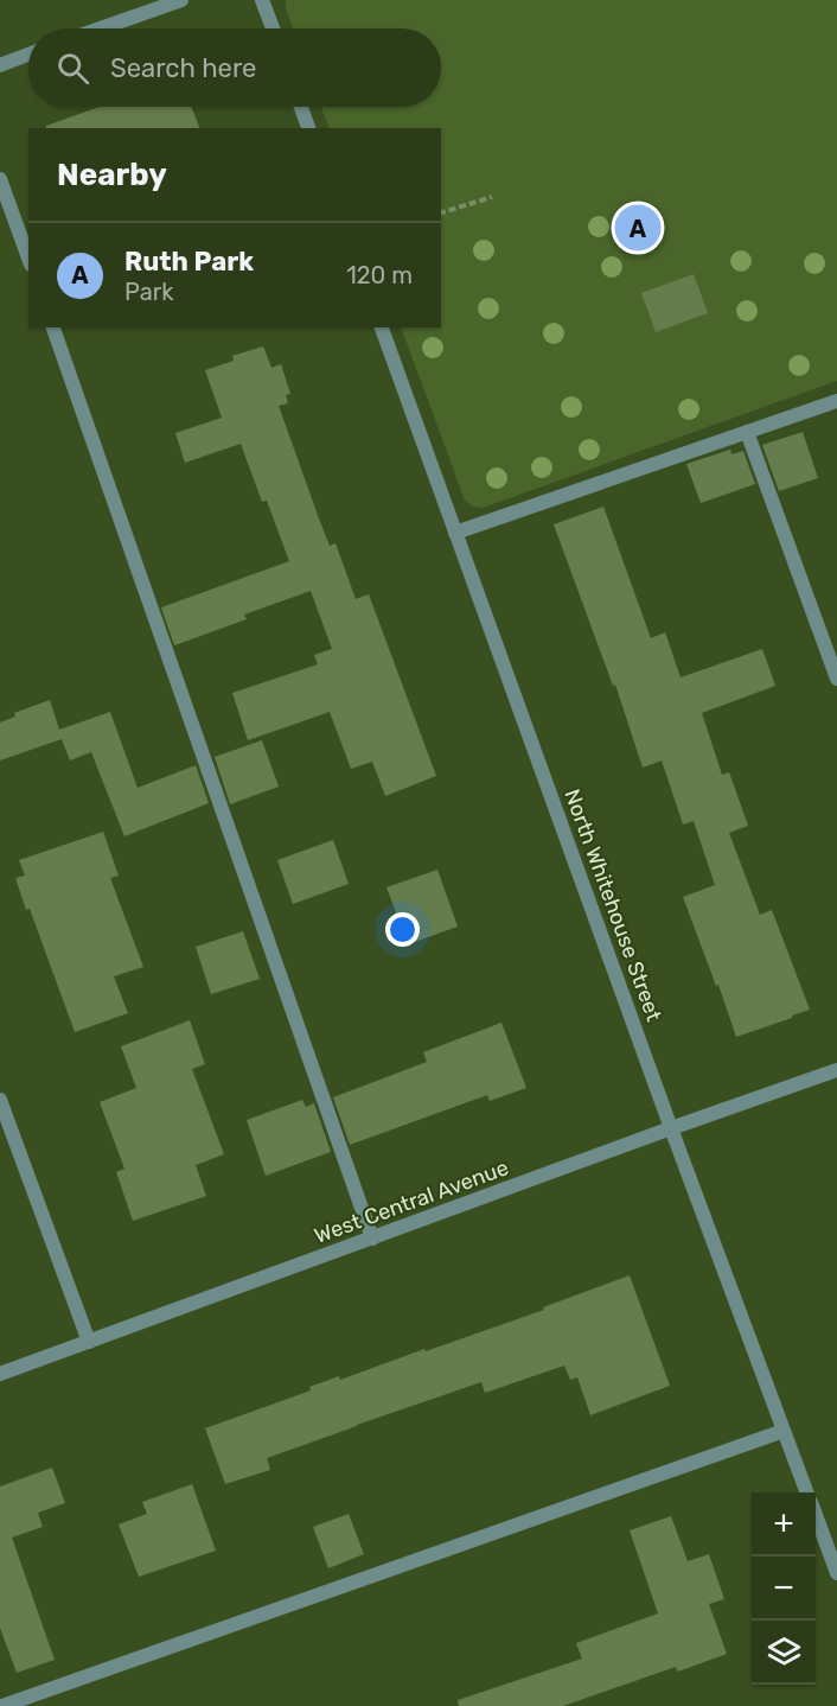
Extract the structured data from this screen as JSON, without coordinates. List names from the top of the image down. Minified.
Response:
{"streets":{"street":["North Whitehouse Street","West Central Avenue"]},"crossings":[["North Whitehouse Street","West Central Avenue"]],"page":{"search":"Search here","heading":"Nearby","pins":"A","list":[{"mark":"A","name":"Ruth Park","note":"Park","value":"120 m"}],"map_buttons":["+","−"]}}
